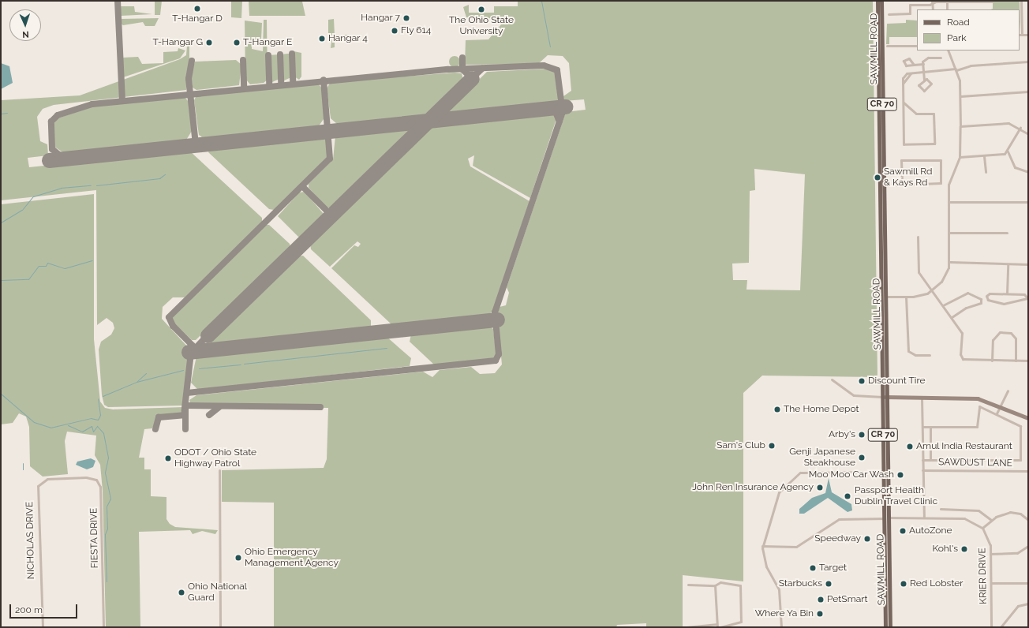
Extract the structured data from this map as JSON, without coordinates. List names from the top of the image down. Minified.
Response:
{"streets":{"main road":["SAWMILL ROAD","CR 70"],"street":["SAWDUST LANE","FIESTA DRIVE","NICHOLAS DRIVE","KRIER DRIVE"]},"crossings":[["FIESTA DRIVE","NICHOLAS DRIVE"]],"places":["T-Hangar D","The Ohio State University","Hangar 7","Fly 614","Hangar 4","T-Hangar G","T-Hangar E","Sawmill Rd & Kays Rd","Discount Tire","The Home Depot","Arby's","Sam's Club","Amul India Restaurant","Genji Japanese Steakhouse","ODOT / Ohio State Highway Patrol","Moo Moo Car Wash","John Ren Insurance Agency","Passport Health Dublin Travel Clinic","AutoZone","Speedway","Kohl's","Ohio Emergency Management Agency","Target","Starbucks","Red Lobster","Ohio National Guard","PetSmart","Where Ya Bin"],"legend":["Road","Park"],"scale_bar":"200 m","north":"bottom"}
